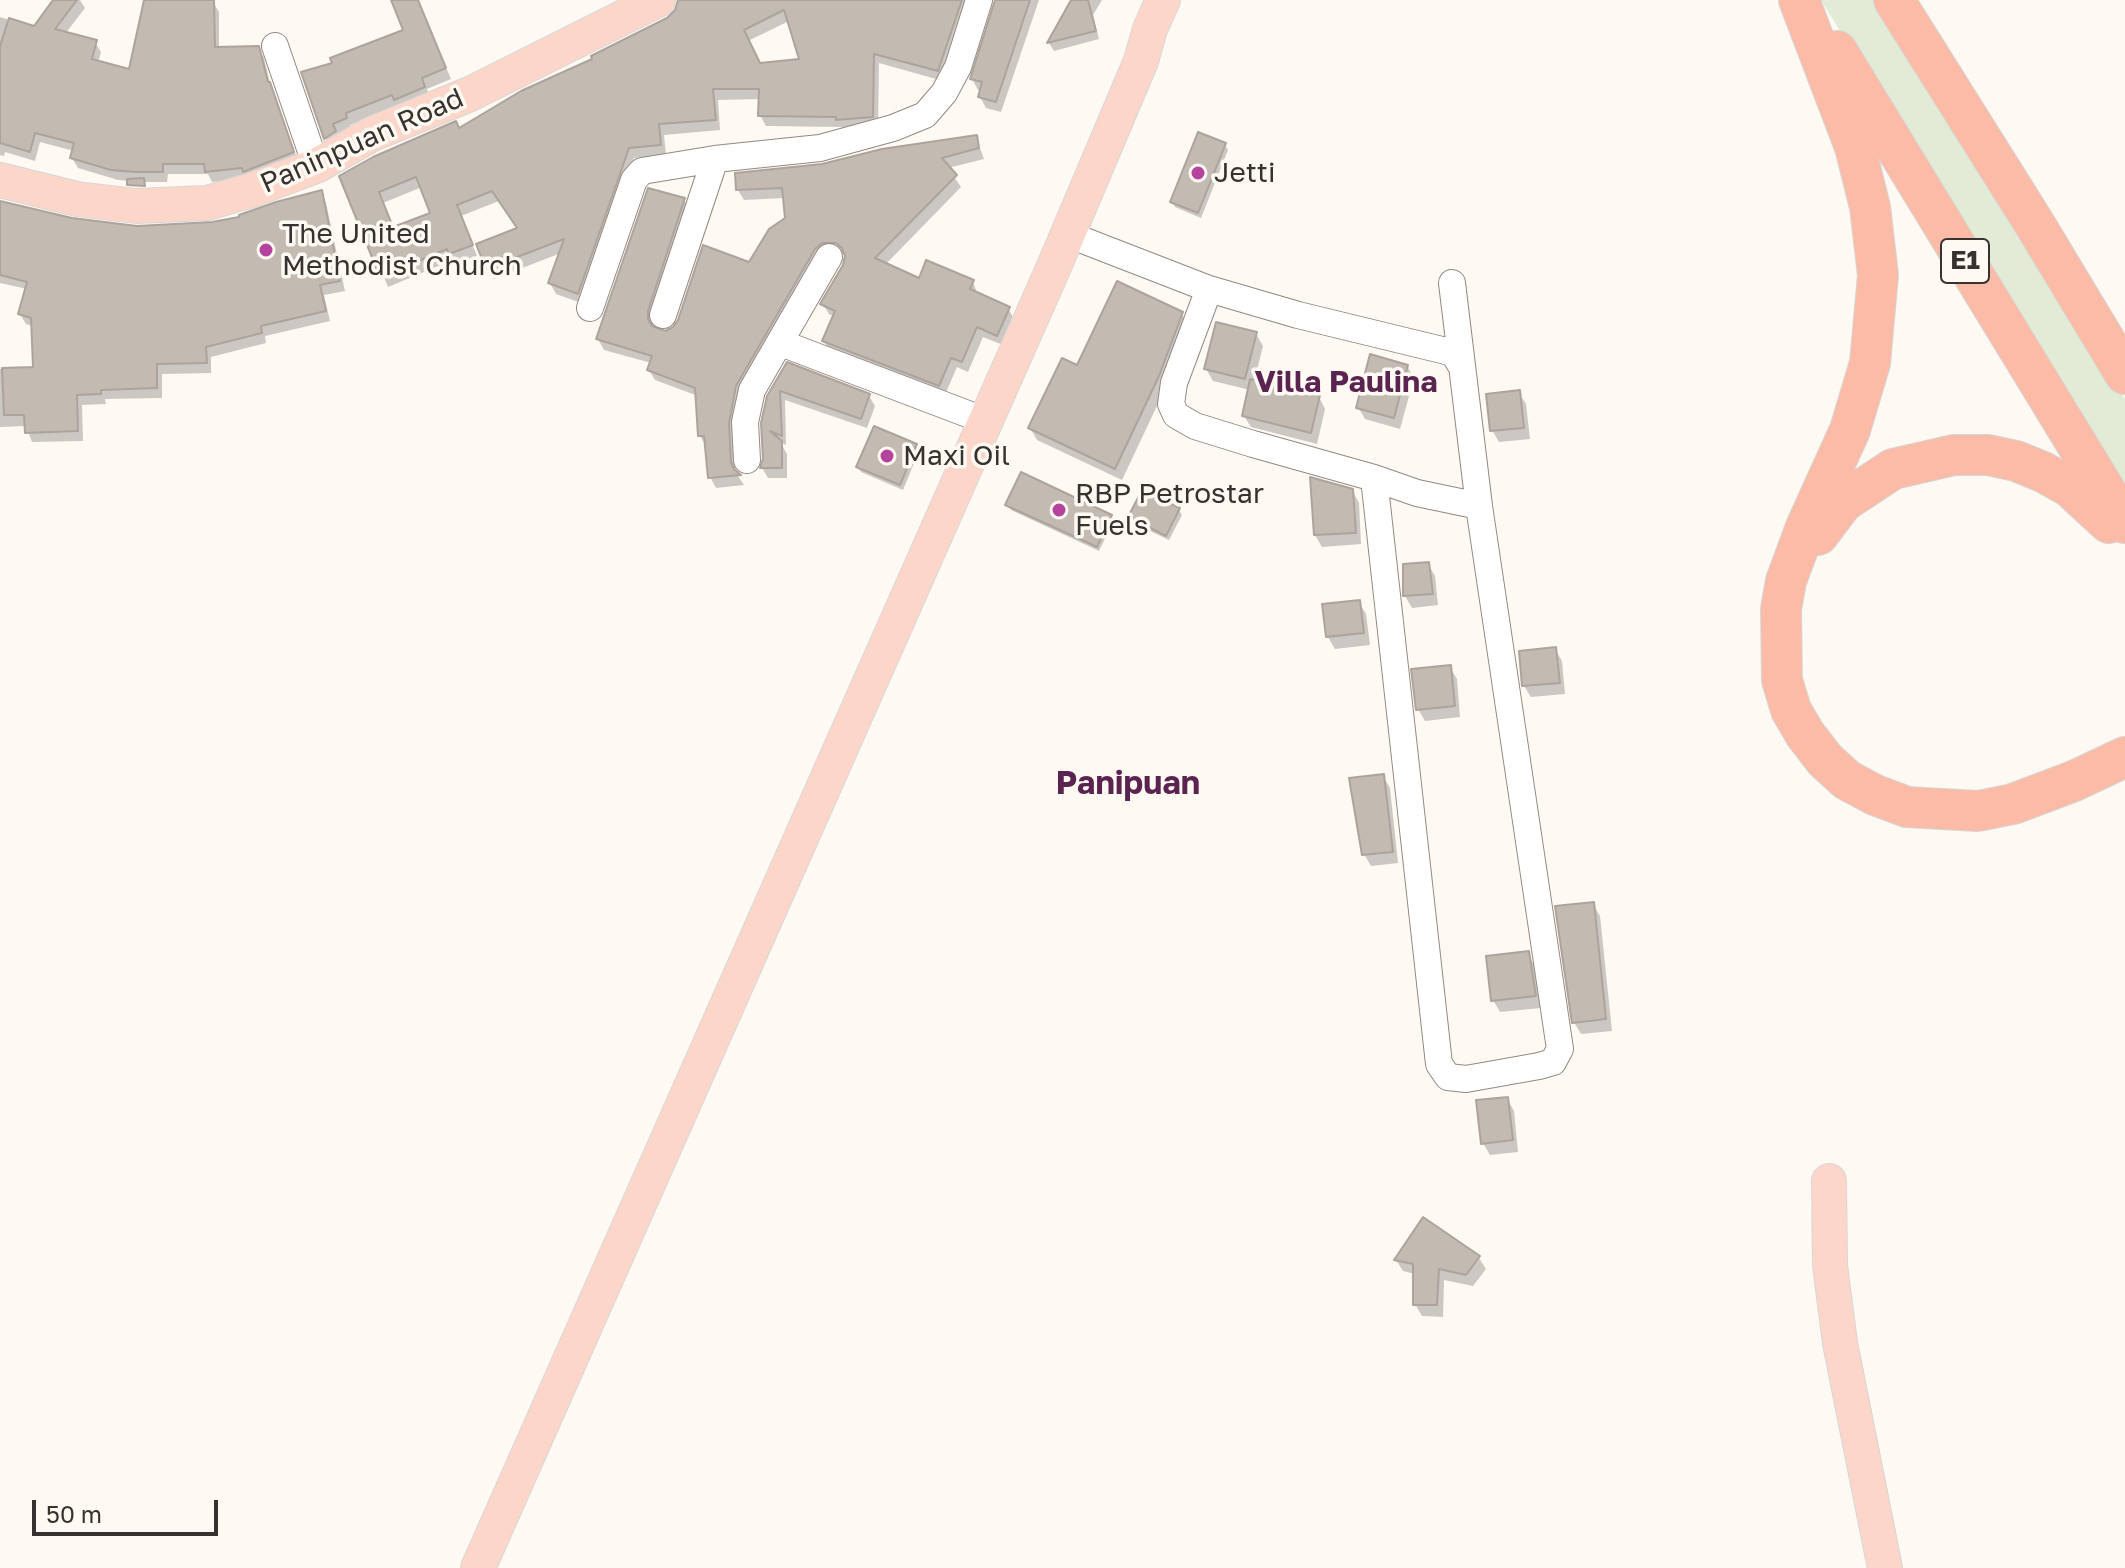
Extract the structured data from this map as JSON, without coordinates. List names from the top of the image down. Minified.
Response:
{"streets":{"highway":["E1"],"main road":["Paninpuan Road"]},"districts":["Villa Paulina","Panipuan"],"places":["Jetti","The United Methodist Church","Maxi Oil","RBP Petrostar Fuels"],"scale_bar":"50 m"}
